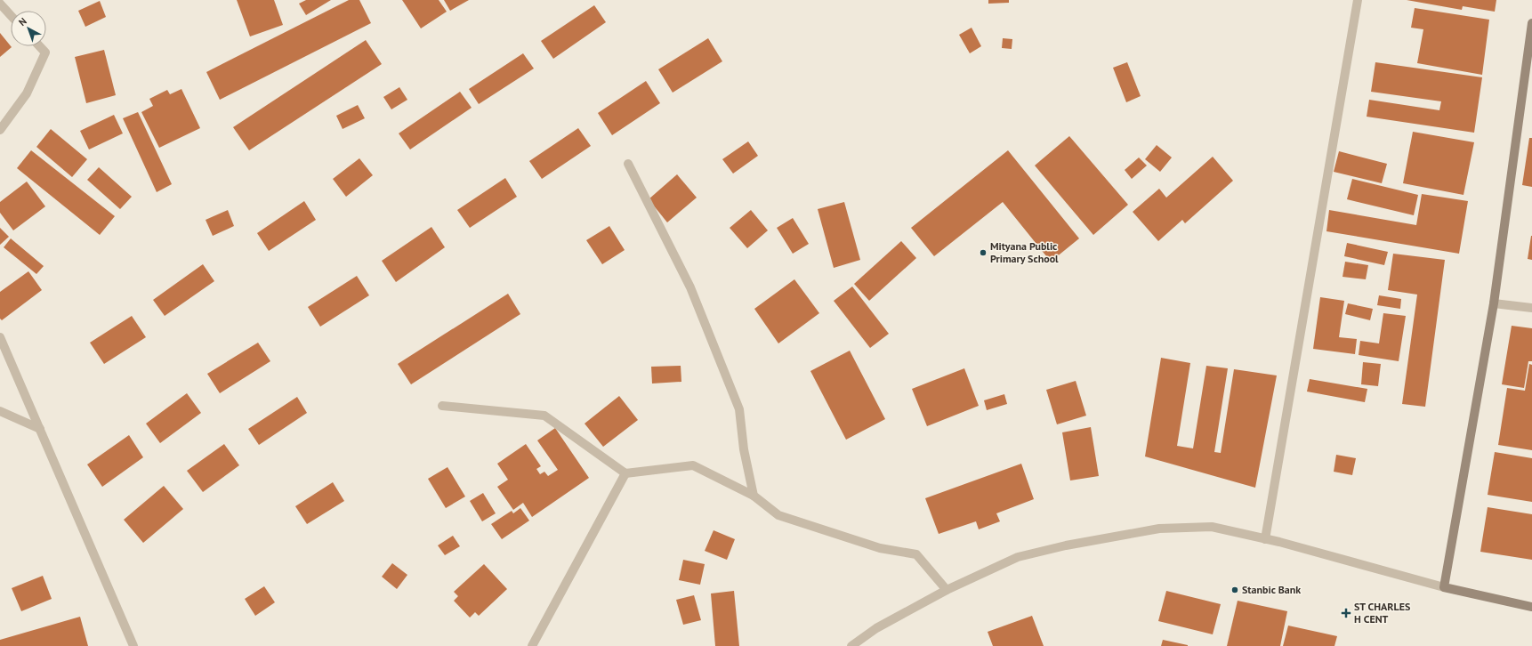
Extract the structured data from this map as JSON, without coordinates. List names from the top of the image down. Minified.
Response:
{"places":{"other":["Mityana Public Primary School","Stanbic Bank"],"health":["ST CHARLES H CENT"]},"north":"top left"}
